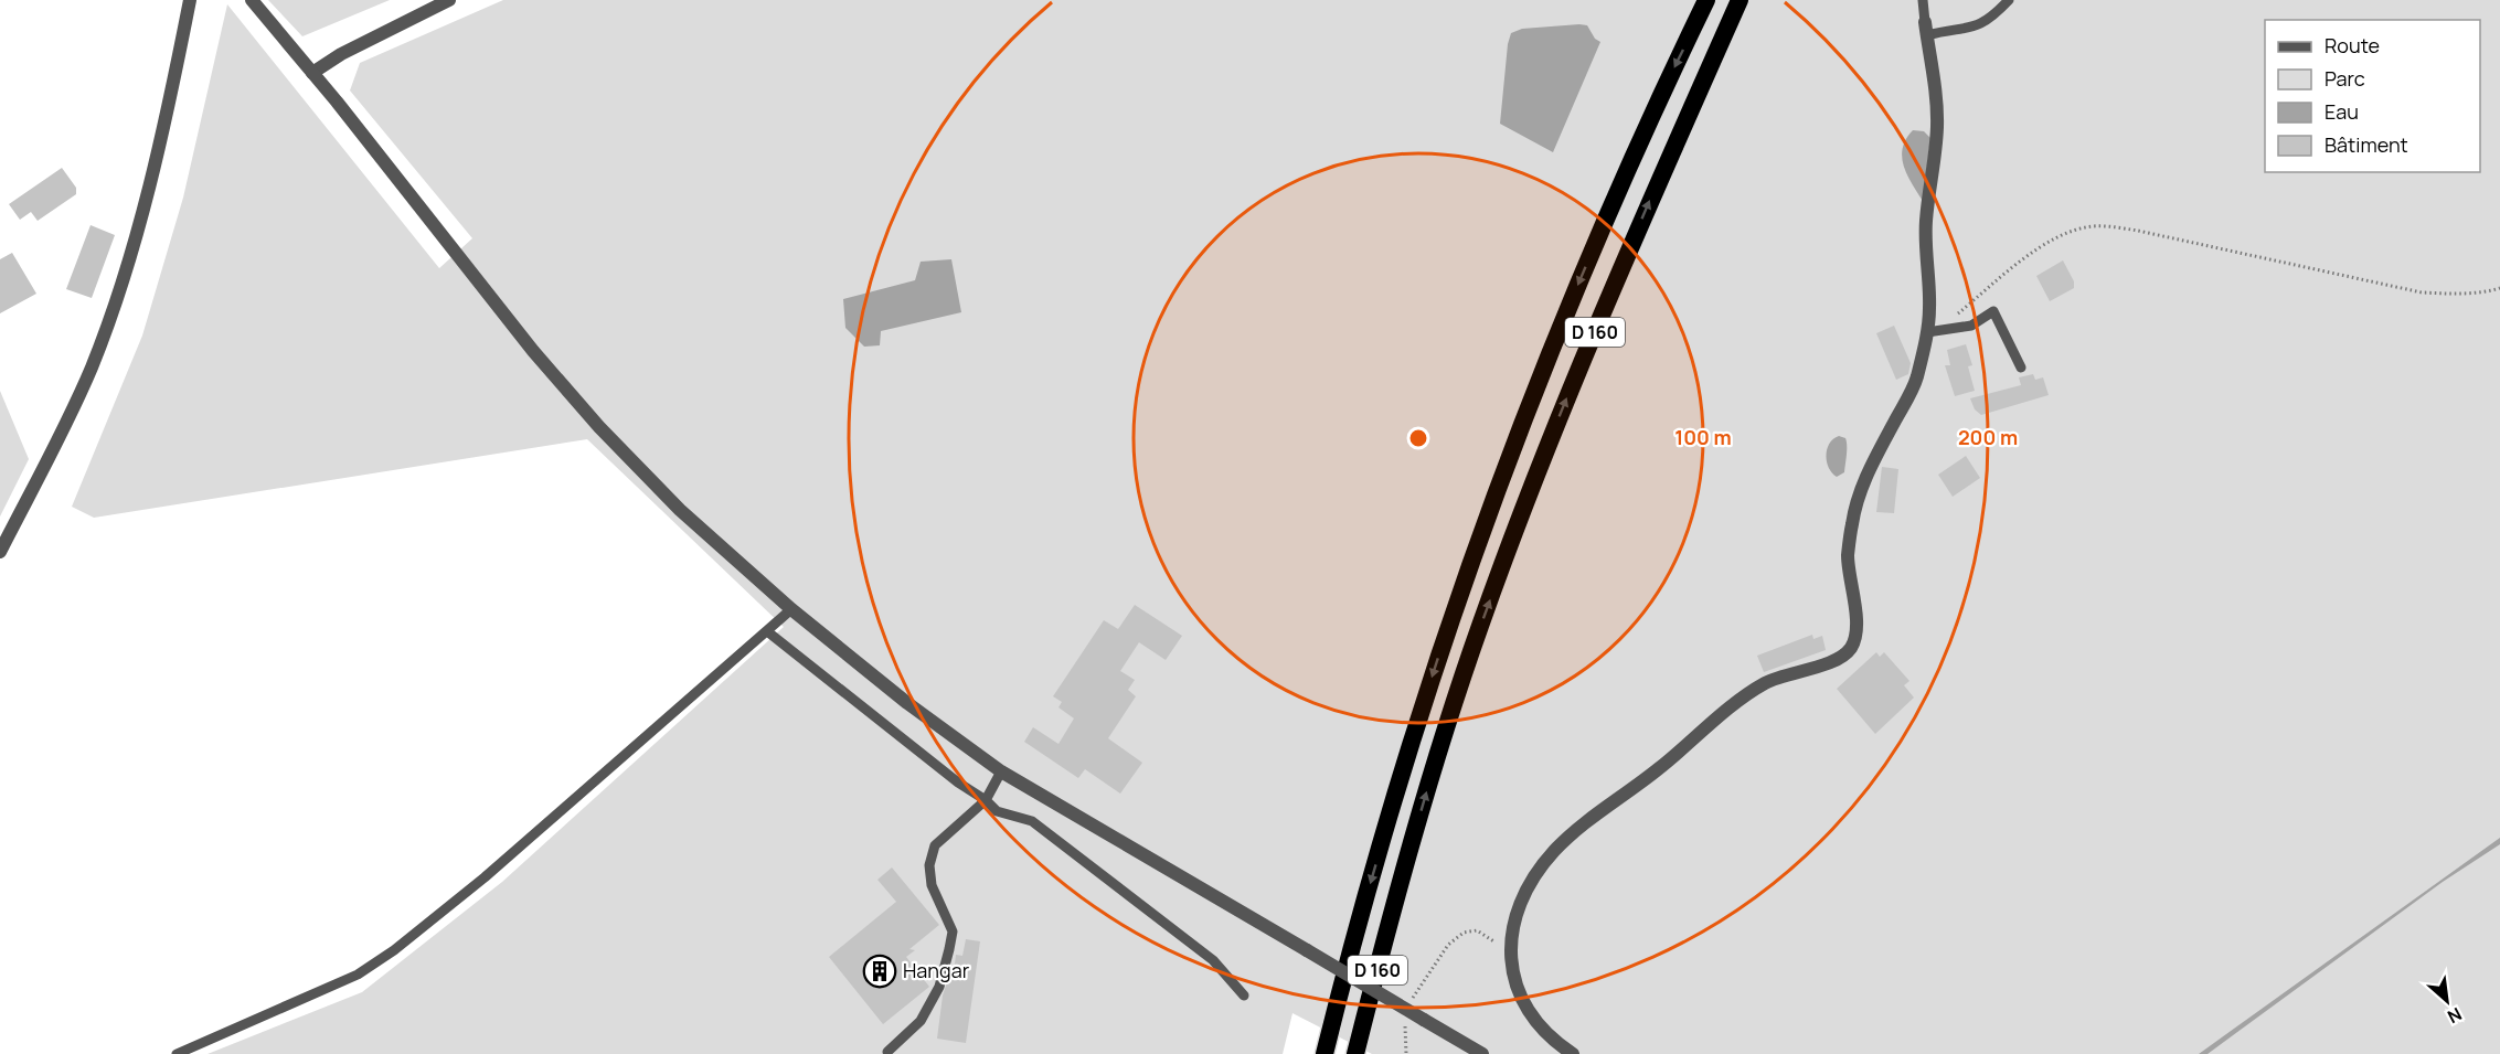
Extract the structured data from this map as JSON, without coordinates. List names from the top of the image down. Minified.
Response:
{"streets":{"highway":["D 160"]},"places":{"building":["Hangar"]},"legend":["Route","Parc","Eau","Bâtiment"],"north":"bottom right","rings":["100 m","200 m"]}
